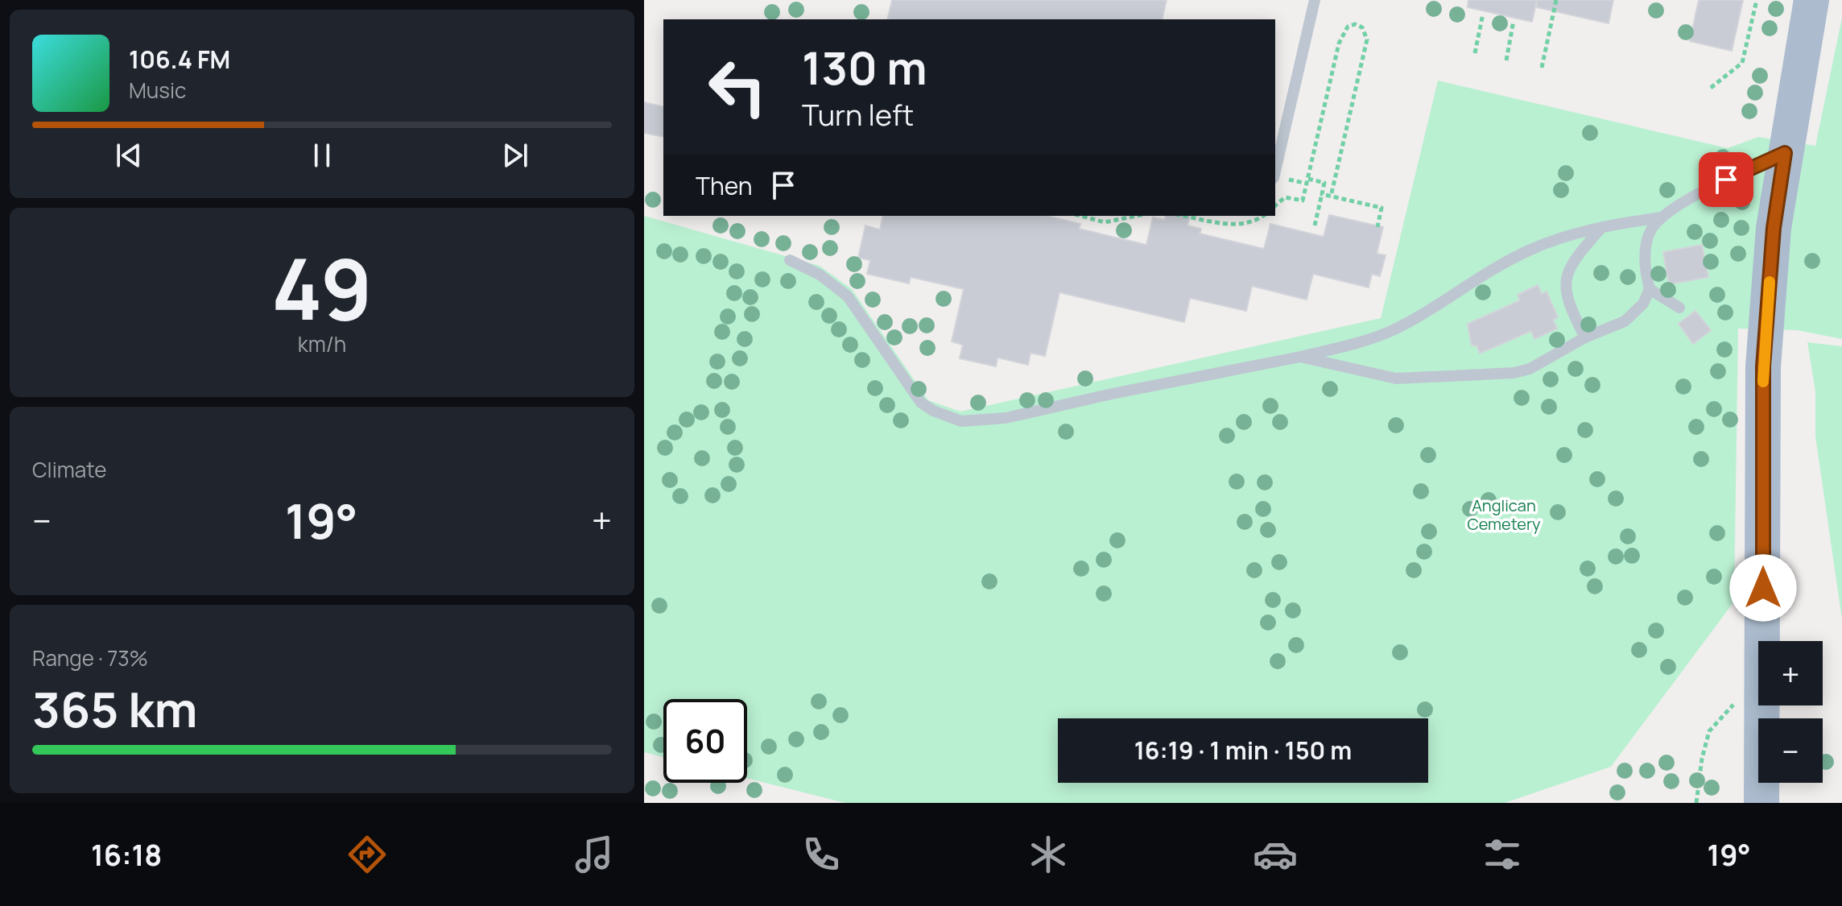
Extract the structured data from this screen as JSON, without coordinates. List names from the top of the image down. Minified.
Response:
{"parks":["Anglican Cemetery"],"page":{"turn":["130 m","Turn left"],"song":["106.4 FM","Music"],"then":"Then","tile":[["49","km/h"],"Climate",["Range · 73%","365 km"]],"heat":["−","19°","+"],"map_buttons":["+","−"],"limit":"60","trip":"16:19 · 1 min · 150 m","tabs":["16:18","19°"]}}
